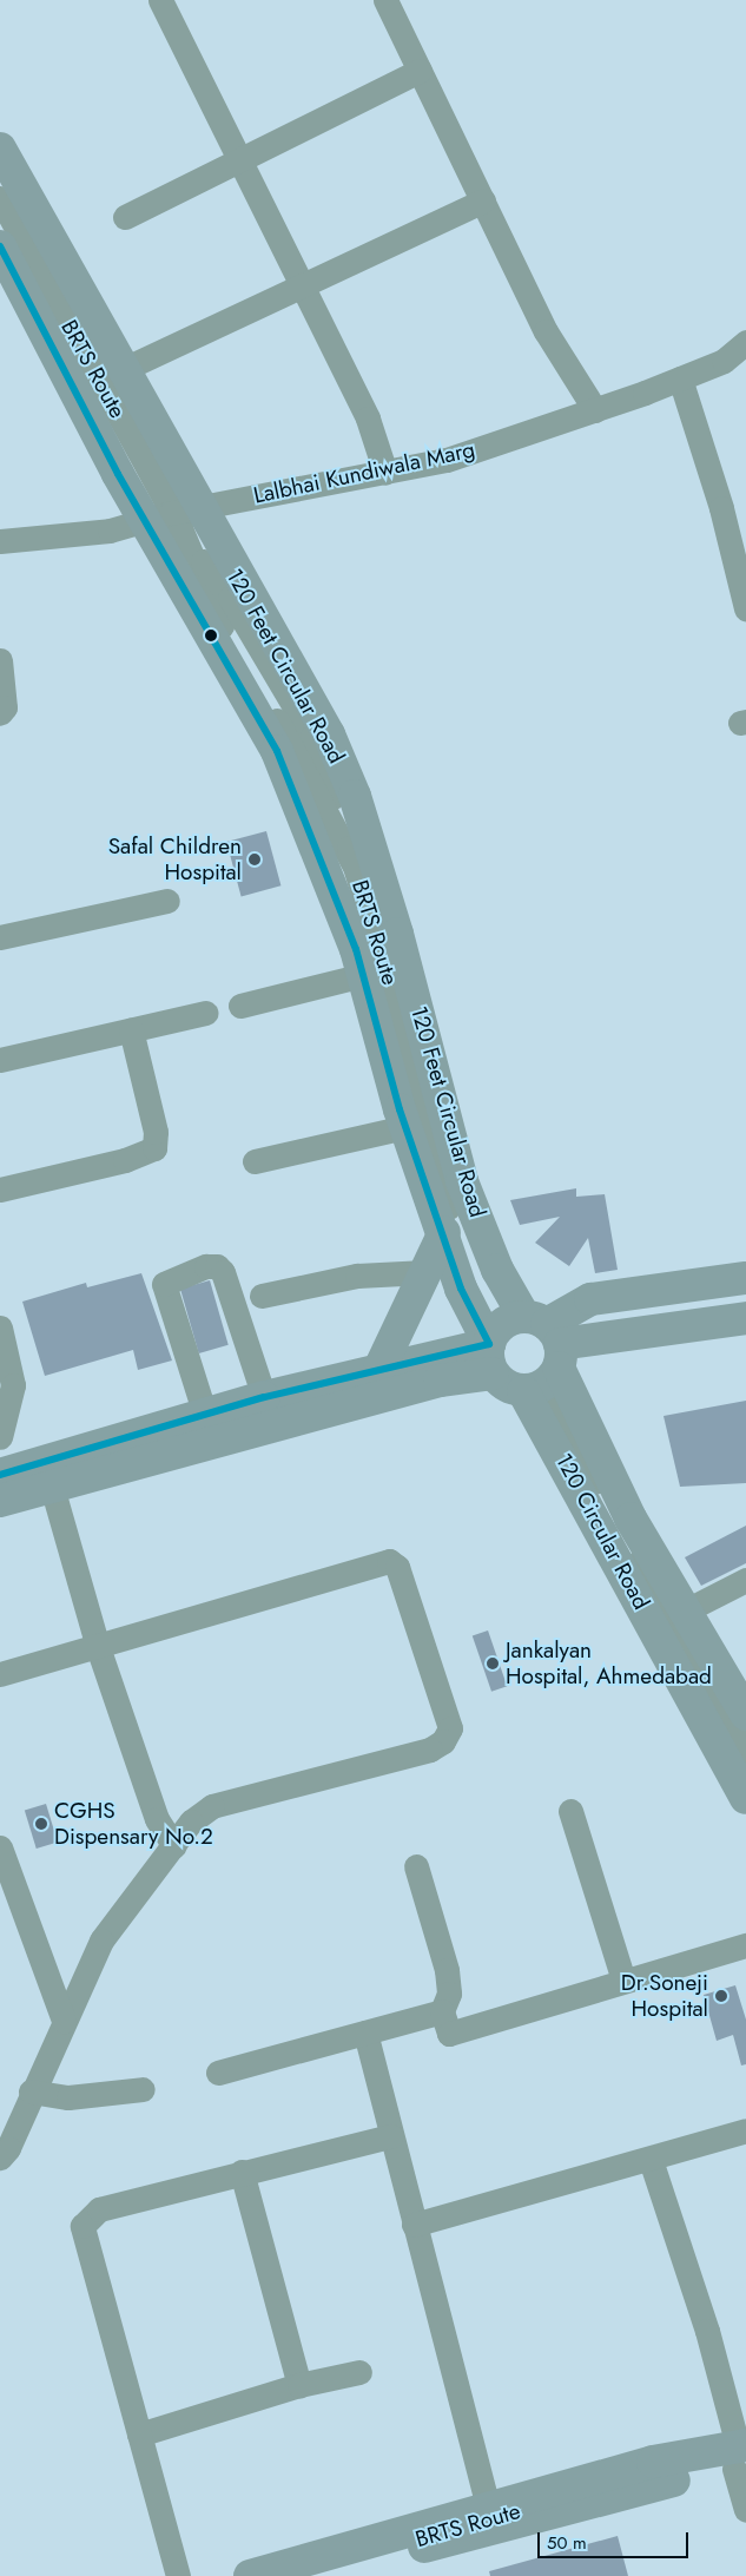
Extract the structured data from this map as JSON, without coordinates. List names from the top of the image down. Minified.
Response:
{"streets":{"main road":["120 Feet Circular Road","120 Circular Road"],"street":["BRTS Route","Lalbhai Kundiwala Marg"]},"crossings":[["BRTS Route","Lalbhai Kundiwala Marg"],["BRTS Route","120 Feet Circular Road"],["Lalbhai Kundiwala Marg","120 Feet Circular Road"],["120 Feet Circular Road","120 Circular Road"]],"places":["Safal Children Hospital","Jankalyan Hospital, Ahmedabad","CGHS Dispensary No.2","Dr.Soneji Hospital"],"scale_bar":"50 m"}
